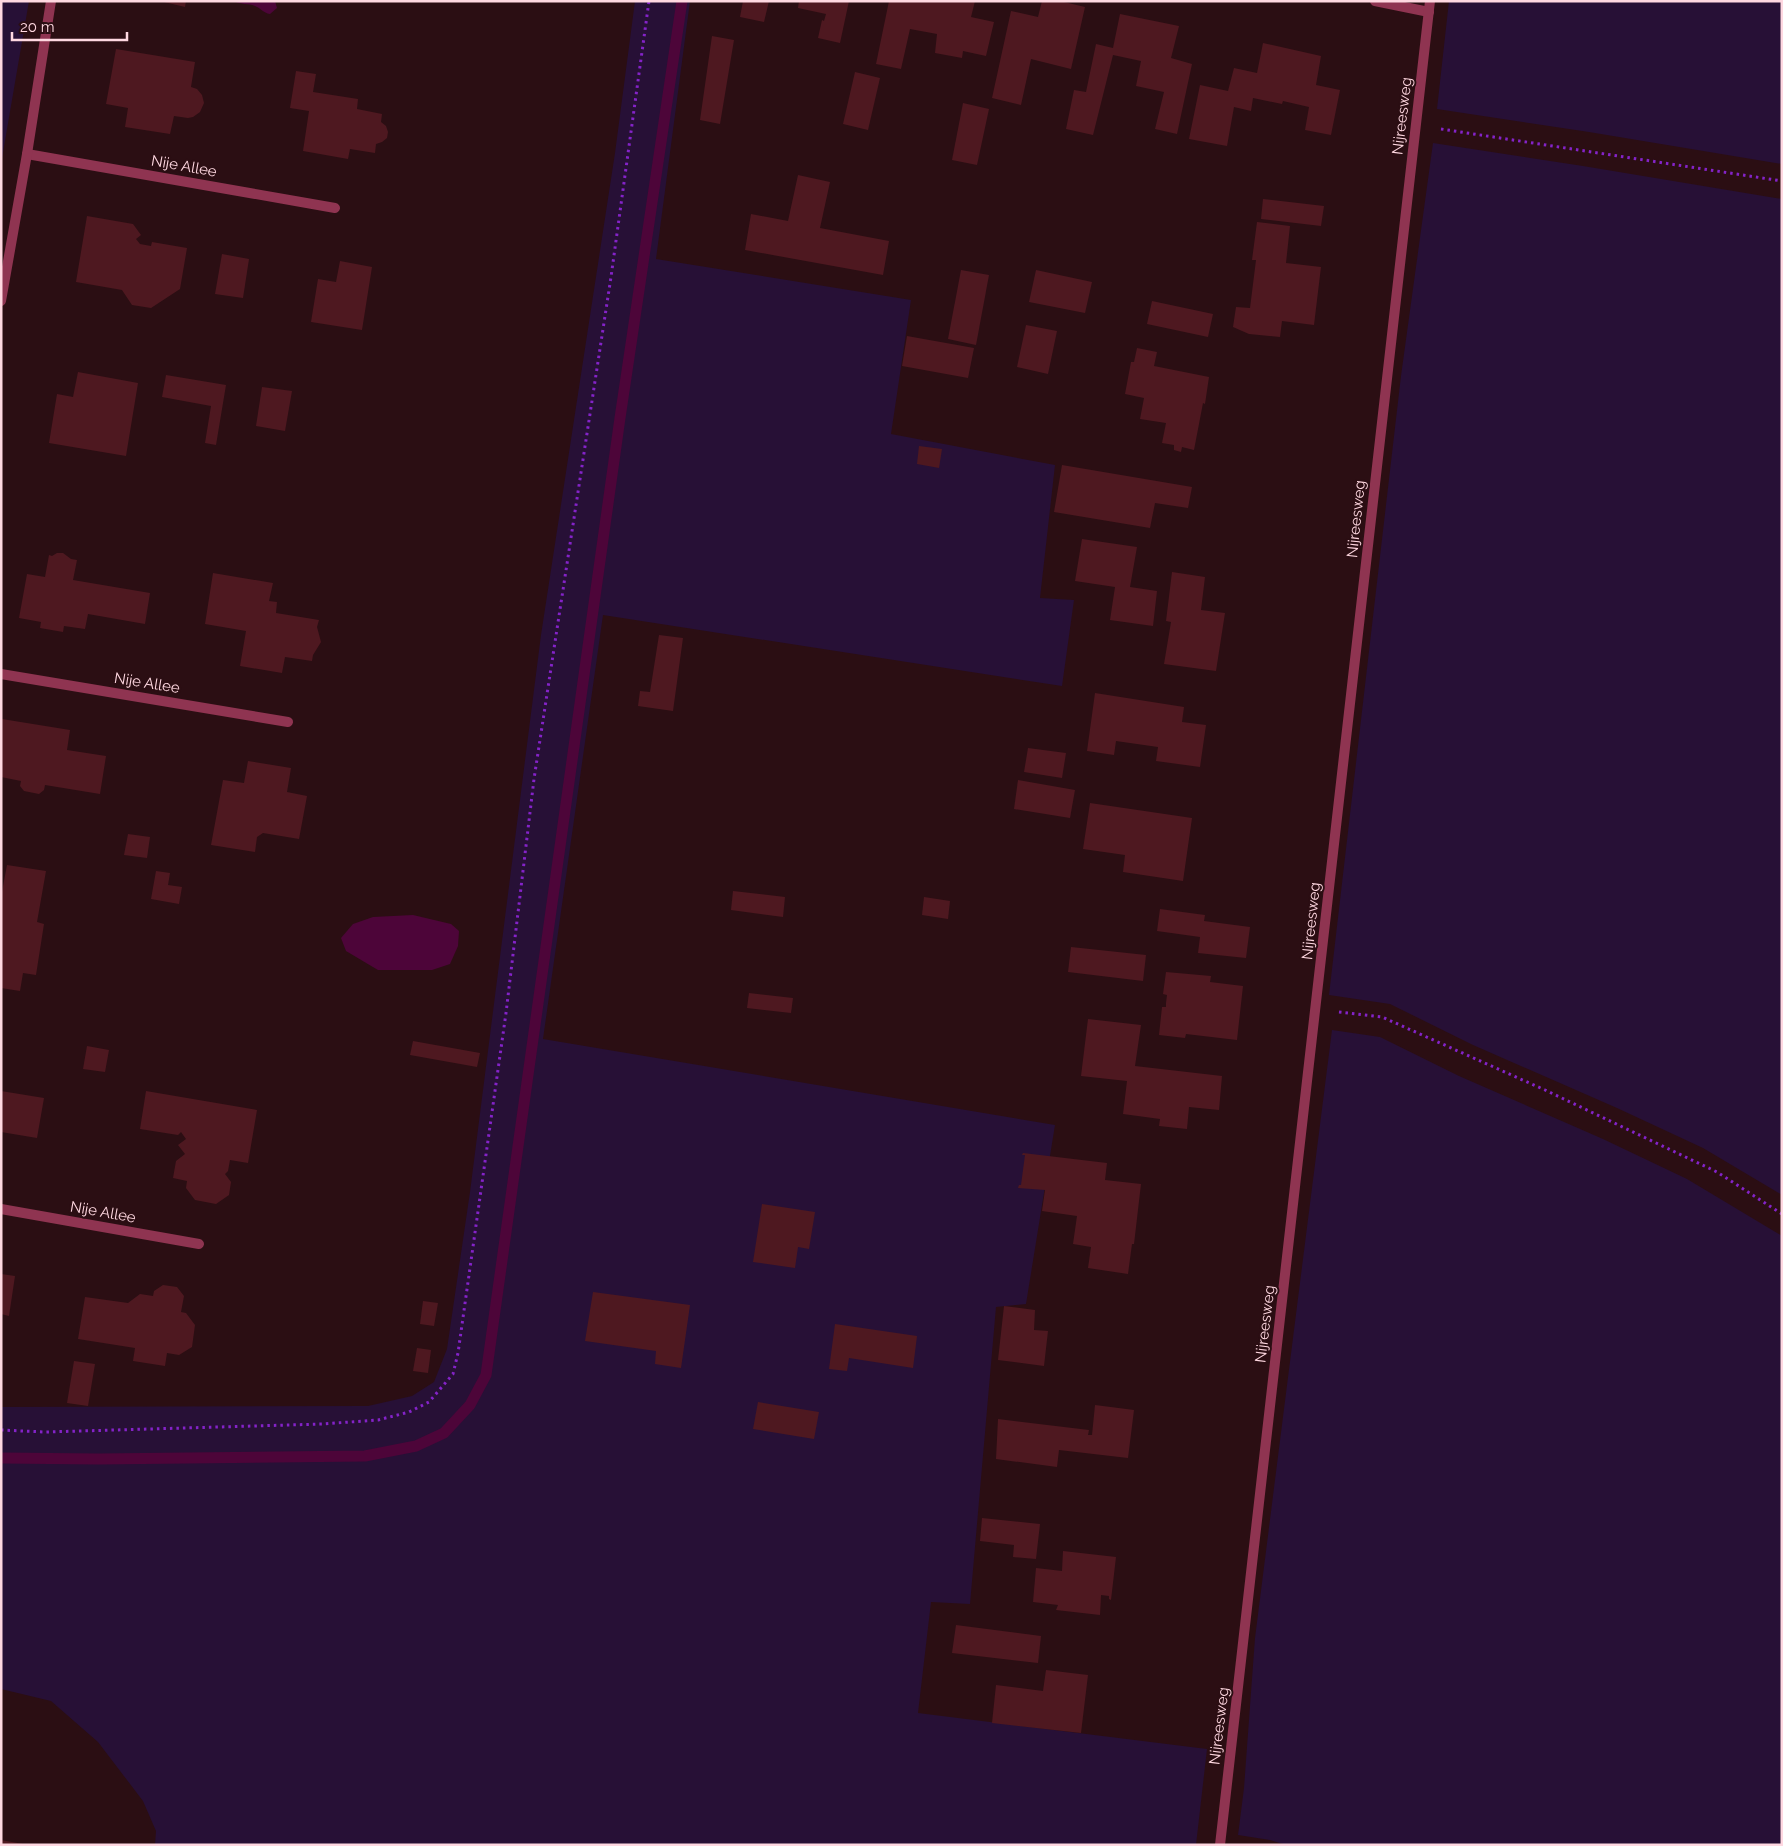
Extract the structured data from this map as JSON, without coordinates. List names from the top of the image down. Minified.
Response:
{"streets":{"street":["Nijreesweg","Nije Allee"]},"scale_bar":"20 m"}
